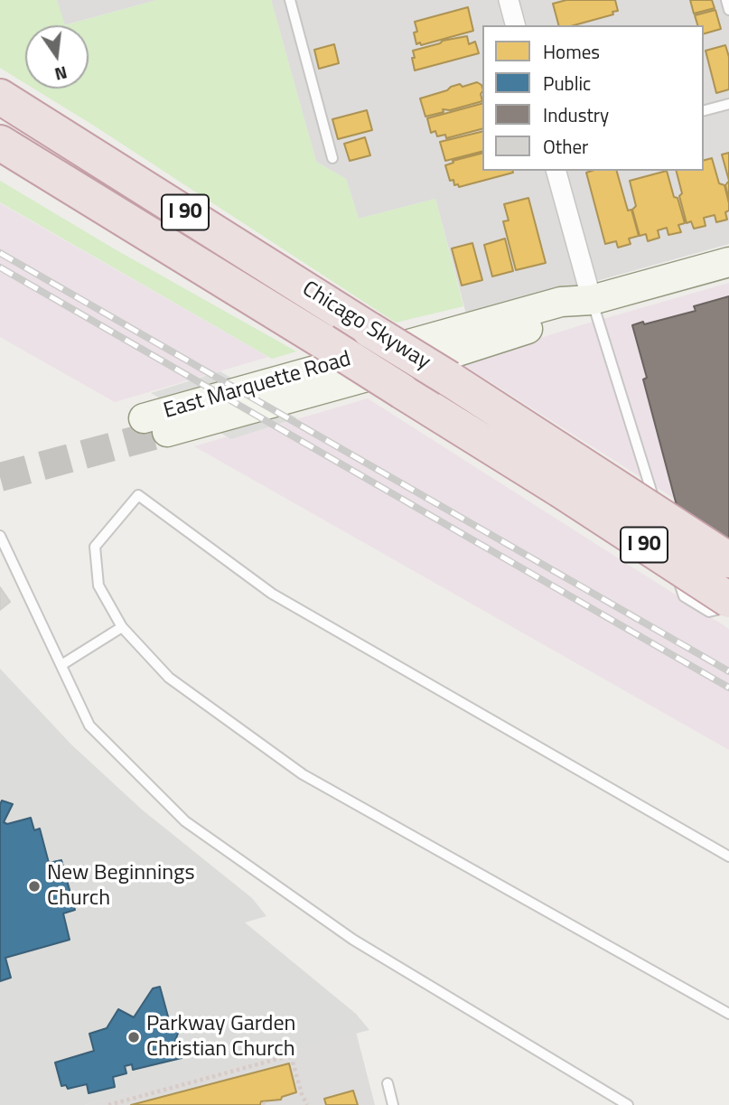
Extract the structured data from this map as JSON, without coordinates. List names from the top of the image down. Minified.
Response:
{"streets":{"highway":["I 90","Chicago Skyway"],"street":["East Marquette Road"]},"places":["New Beginnings Church","Parkway Garden Christian Church"],"legend":["Homes","Public","Industry","Other"],"north":"bottom"}
